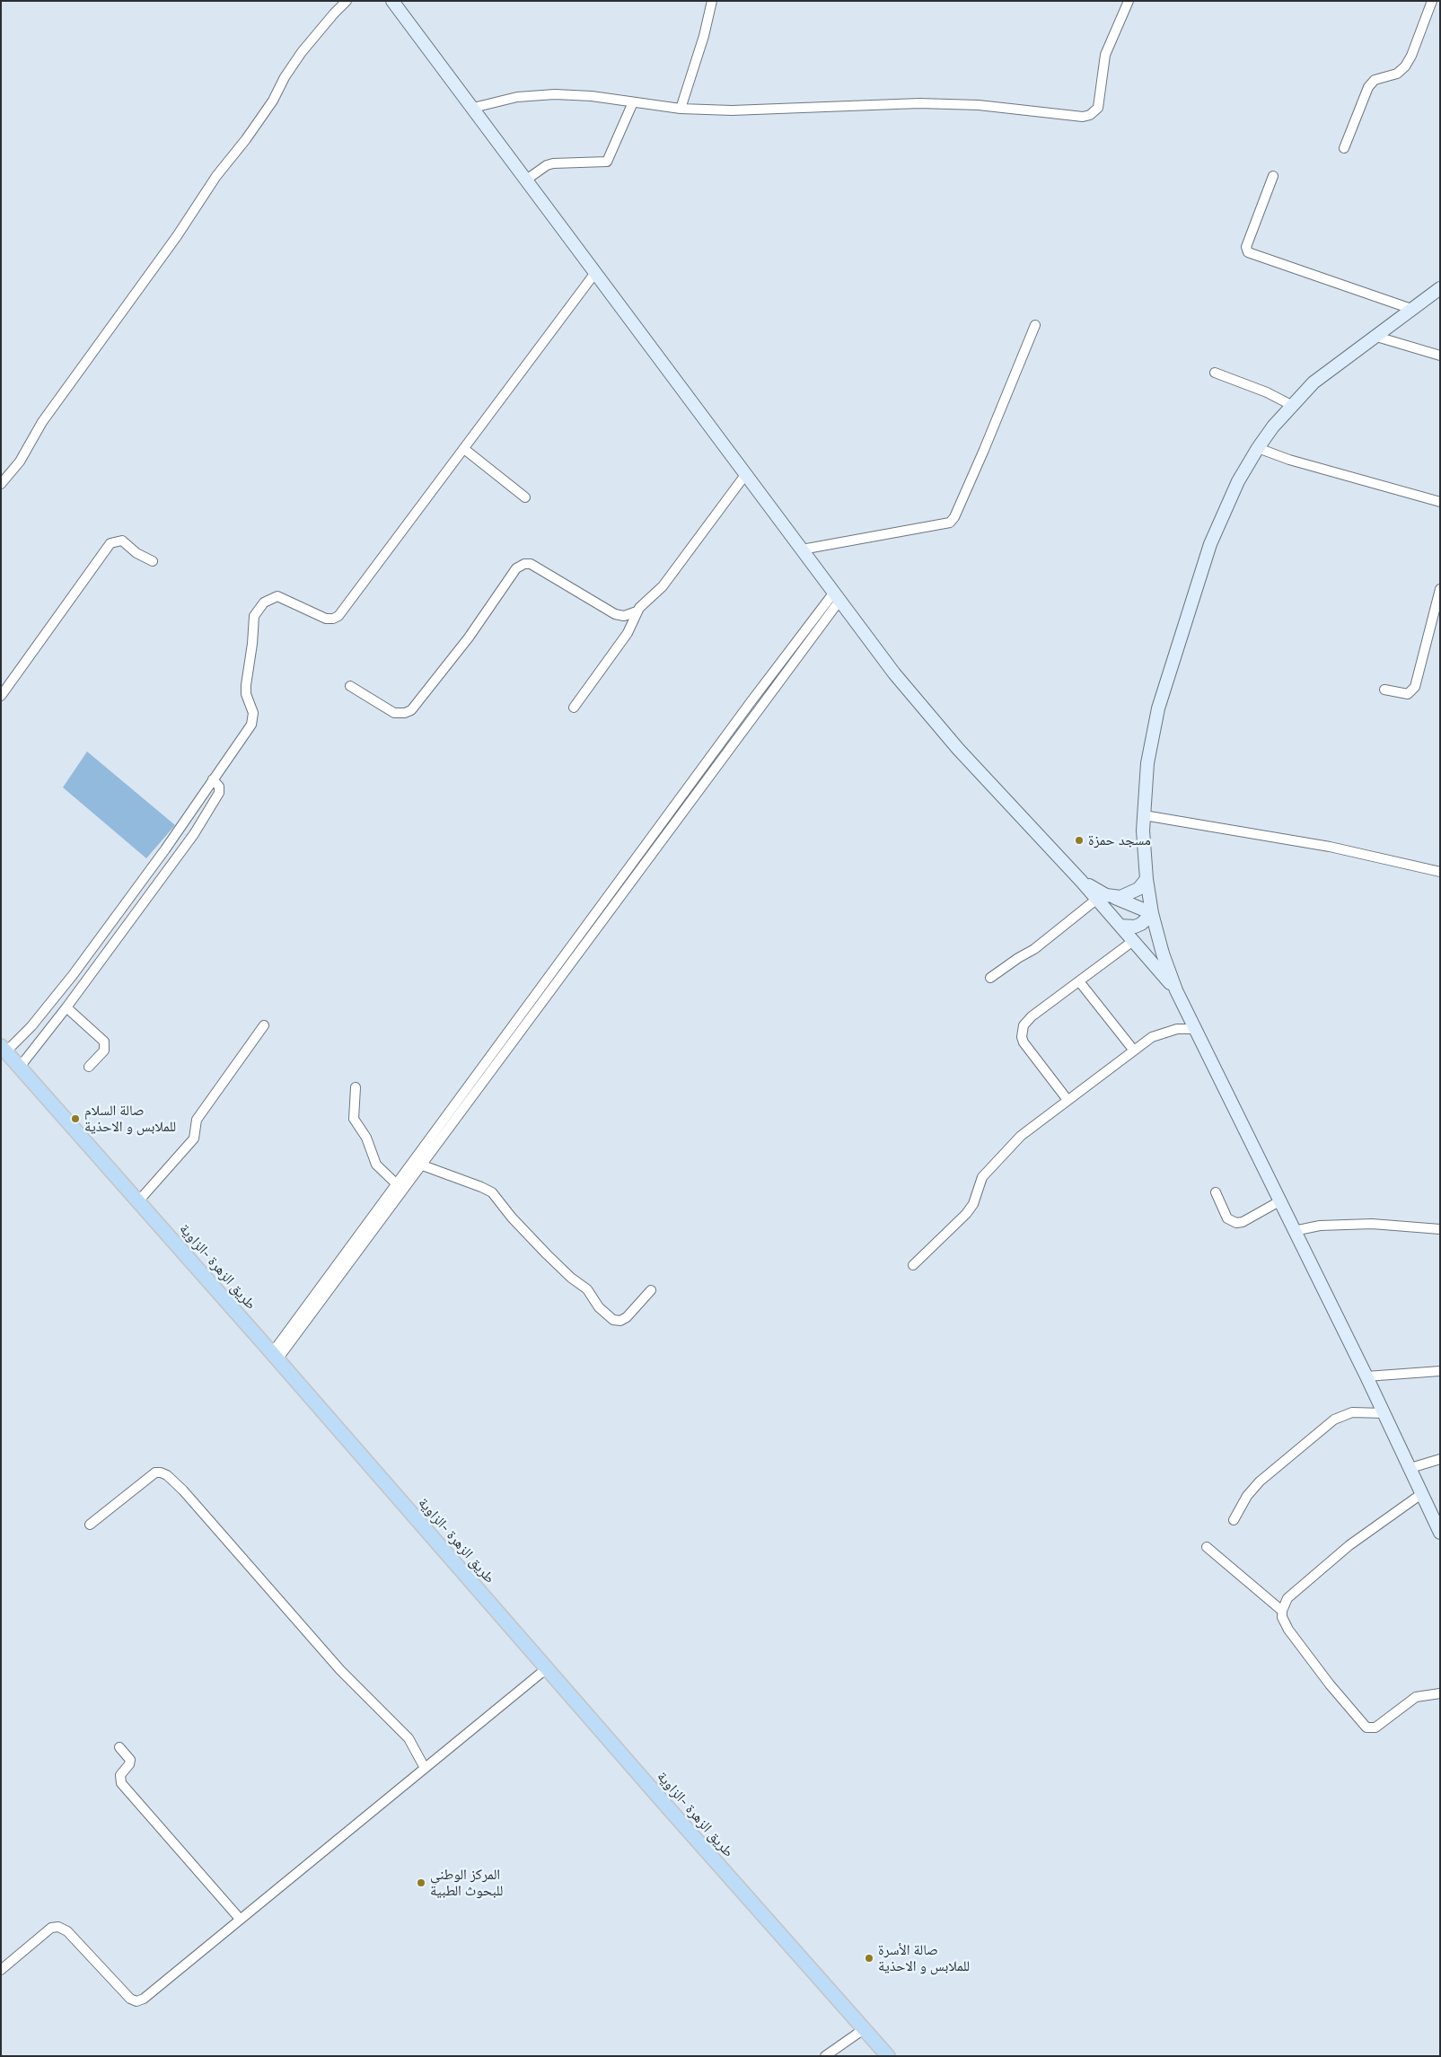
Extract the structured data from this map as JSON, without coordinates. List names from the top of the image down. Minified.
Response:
{"streets":{"main road":["طريق الزهرة -الزاوية"]},"places":["مسجد حمزة","صالة السلام للملابس و الاحذية","المركز الوطني للبحوث الطبية","صالة الأسرة للملابس و الاحذية"]}
